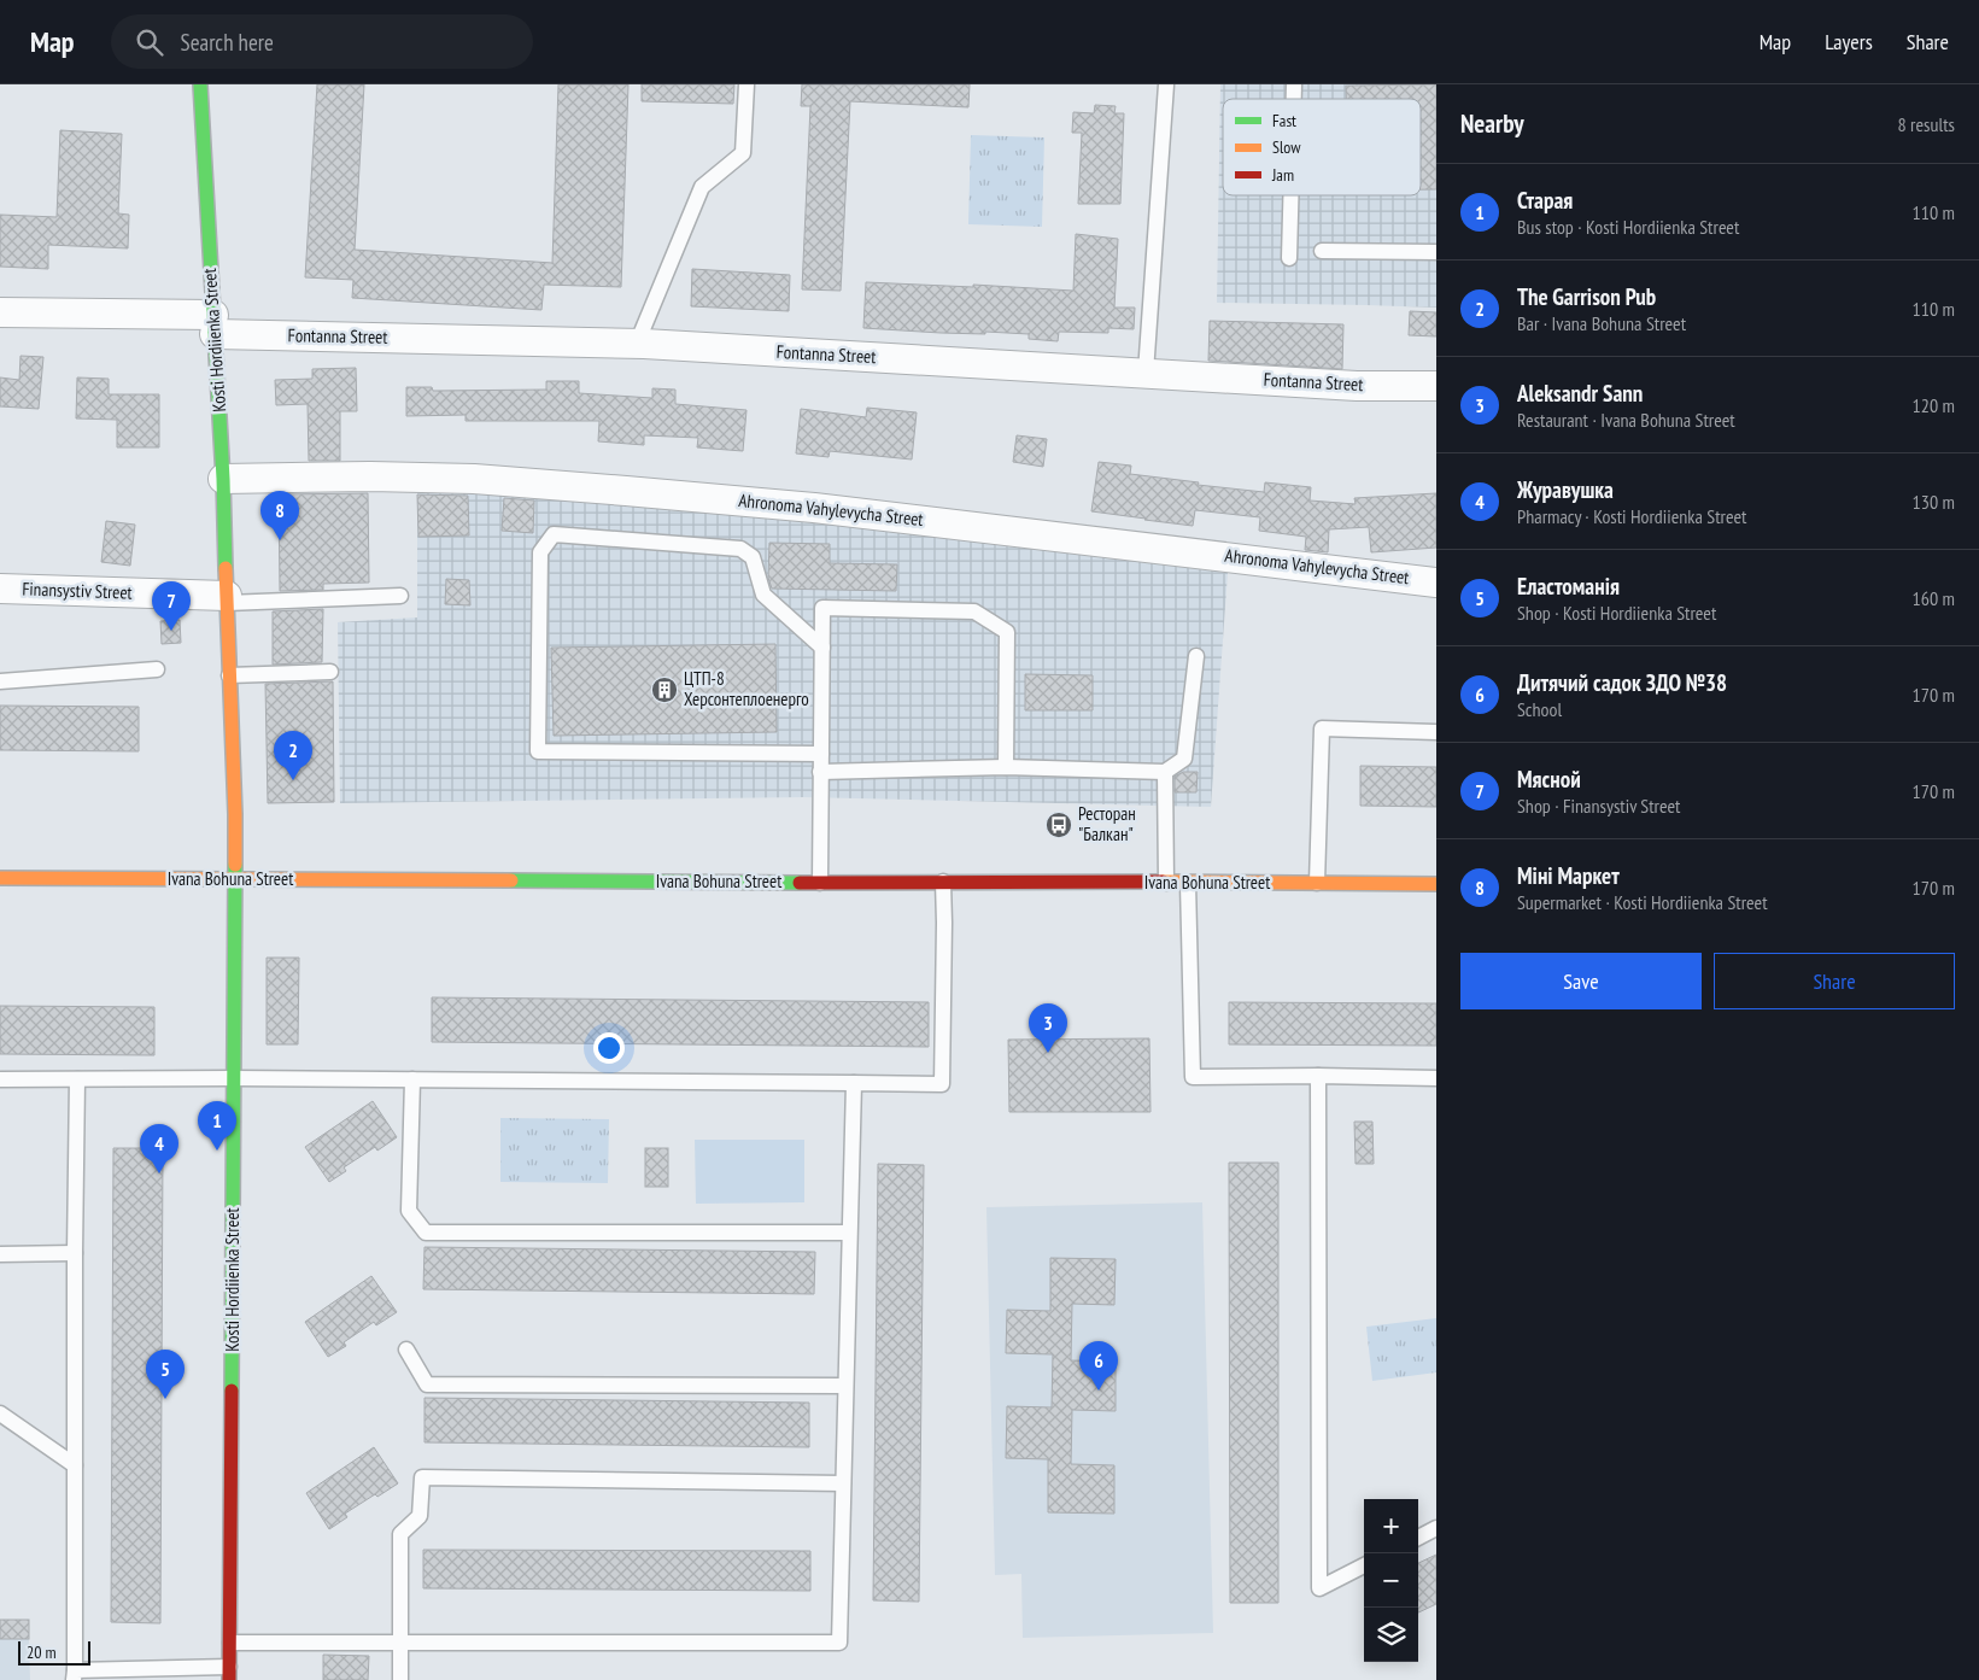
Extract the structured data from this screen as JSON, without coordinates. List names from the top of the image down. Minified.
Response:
{"streets":{"street":["Fontanna Street","Kosti Hordiienka Street","Ahronoma Vahylevycha Street","Finansystiv Street","Ivana Bohuna Street"]},"crossings":[["Fontanna Street","Kosti Hordiienka Street"],["Kosti Hordiienka Street","Ahronoma Vahylevycha Street"],["Kosti Hordiienka Street","Finansystiv Street"],["Kosti Hordiienka Street","Ivana Bohuna Street"]],"places":{"building":["ЦТП-8 Херсонтеплоенерго"],"bus stop":["Ресторан \"Балкан\""]},"legend":["Fast","Slow","Jam"],"scale_bar":"20 m","page":{"header":"Map","search":"Search here","nav":["Map","Layers","Share"],"heading":["Nearby","8 results"],"list":[{"mark":"1","name":"Старая","note":"Bus stop · Kosti Hordiienka Street","value":"110 m"},{"mark":"2","name":"The Garrison Pub","note":"Bar · Ivana Bohuna Street","value":"110 m"},{"mark":"3","name":"Aleksandr Sann","note":"Restaurant · Ivana Bohuna Street","value":"120 m"},{"mark":"4","name":"Журавушка","note":"Pharmacy · Kosti Hordiienka Street","value":"130 m"},{"mark":"5","name":"Еластоманія","note":"Shop · Kosti Hordiienka Street","value":"160 m"},{"mark":"6","name":"Дитячий садок ЗДО №38","note":"School","value":"170 m"},{"mark":"7","name":"Мясной","note":"Shop · Finansystiv Street","value":"170 m"},{"mark":"8","name":"Міні Маркет","note":"Supermarket · Kosti Hordiienka Street","value":"170 m"}],"pins":["8","7","2","3","1","4","6","5"],"buttons":["Save","Share"],"map_buttons":["+","−"],"scale":"20 m"}}
